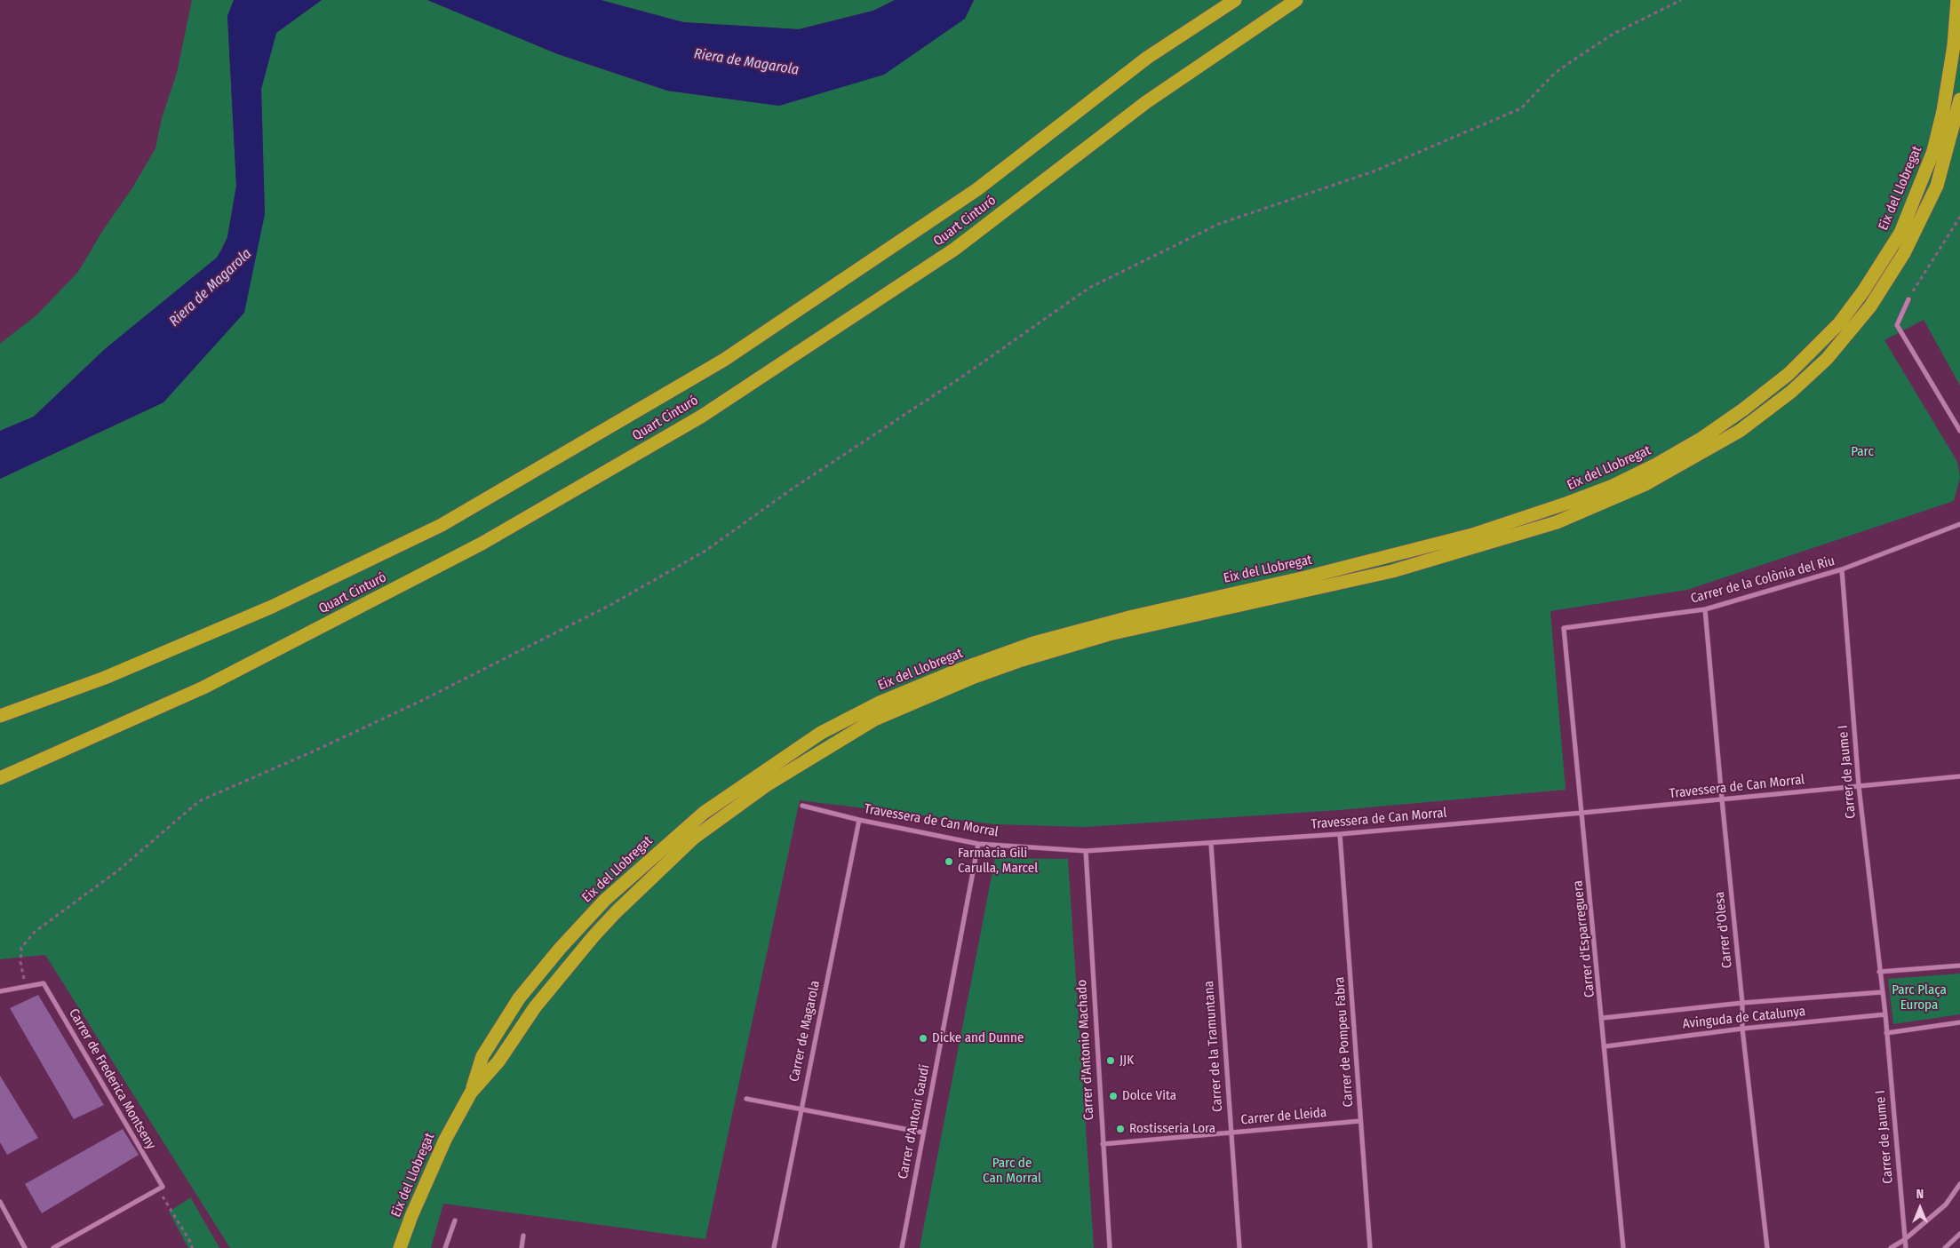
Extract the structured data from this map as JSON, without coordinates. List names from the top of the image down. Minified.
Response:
{"streets":{"highway":["Eix del Llobregat","Quart Cinturó"],"street":["Carrer de la Colònia del Riu","Carrer de Jaume I","Travessera de Can Morral","Carrer d'Olesa","Carrer d'Esparreguera","Avinguda de Catalunya","Carrer de Magarola","Carrer de Pompeu Fabra","Carrer de la Tramuntana","Carrer d'Antonio Machado","Carrer de Frederica Montseny","Carrer de Lleida","Carrer d'Antoni Gaudí"]},"crossings":[["Carrer de la Colònia del Riu","Carrer de Jaume I"],["Carrer de la Colònia del Riu","Carrer d'Olesa"],["Carrer de la Colònia del Riu","Carrer d'Esparreguera"],["Carrer de Jaume I","Travessera de Can Morral"],["Carrer de Jaume I","Avinguda de Catalunya"],["Travessera de Can Morral","Carrer d'Olesa"],["Travessera de Can Morral","Carrer d'Esparreguera"],["Travessera de Can Morral","Carrer de Magarola"],["Travessera de Can Morral","Carrer de Pompeu Fabra"],["Travessera de Can Morral","Carrer de la Tramuntana"],["Travessera de Can Morral","Carrer d'Antonio Machado"],["Travessera de Can Morral","Carrer d'Antoni Gaudí"],["Carrer d'Olesa","Avinguda de Catalunya"],["Carrer d'Esparreguera","Avinguda de Catalunya"],["Carrer de Pompeu Fabra","Carrer de Lleida"],["Carrer de la Tramuntana","Carrer de Lleida"],["Carrer d'Antonio Machado","Carrer de Lleida"]],"water":["Riera de Magarola"],"parks":["Parc","Parc Plaça Europa","Parc de Can Morral"],"places":["Farmàcia Gili Carulla, Marcel","Dicke and Dunne","JJK","Dolce Vita","Rostisseria Lora"],"north":"top"}
